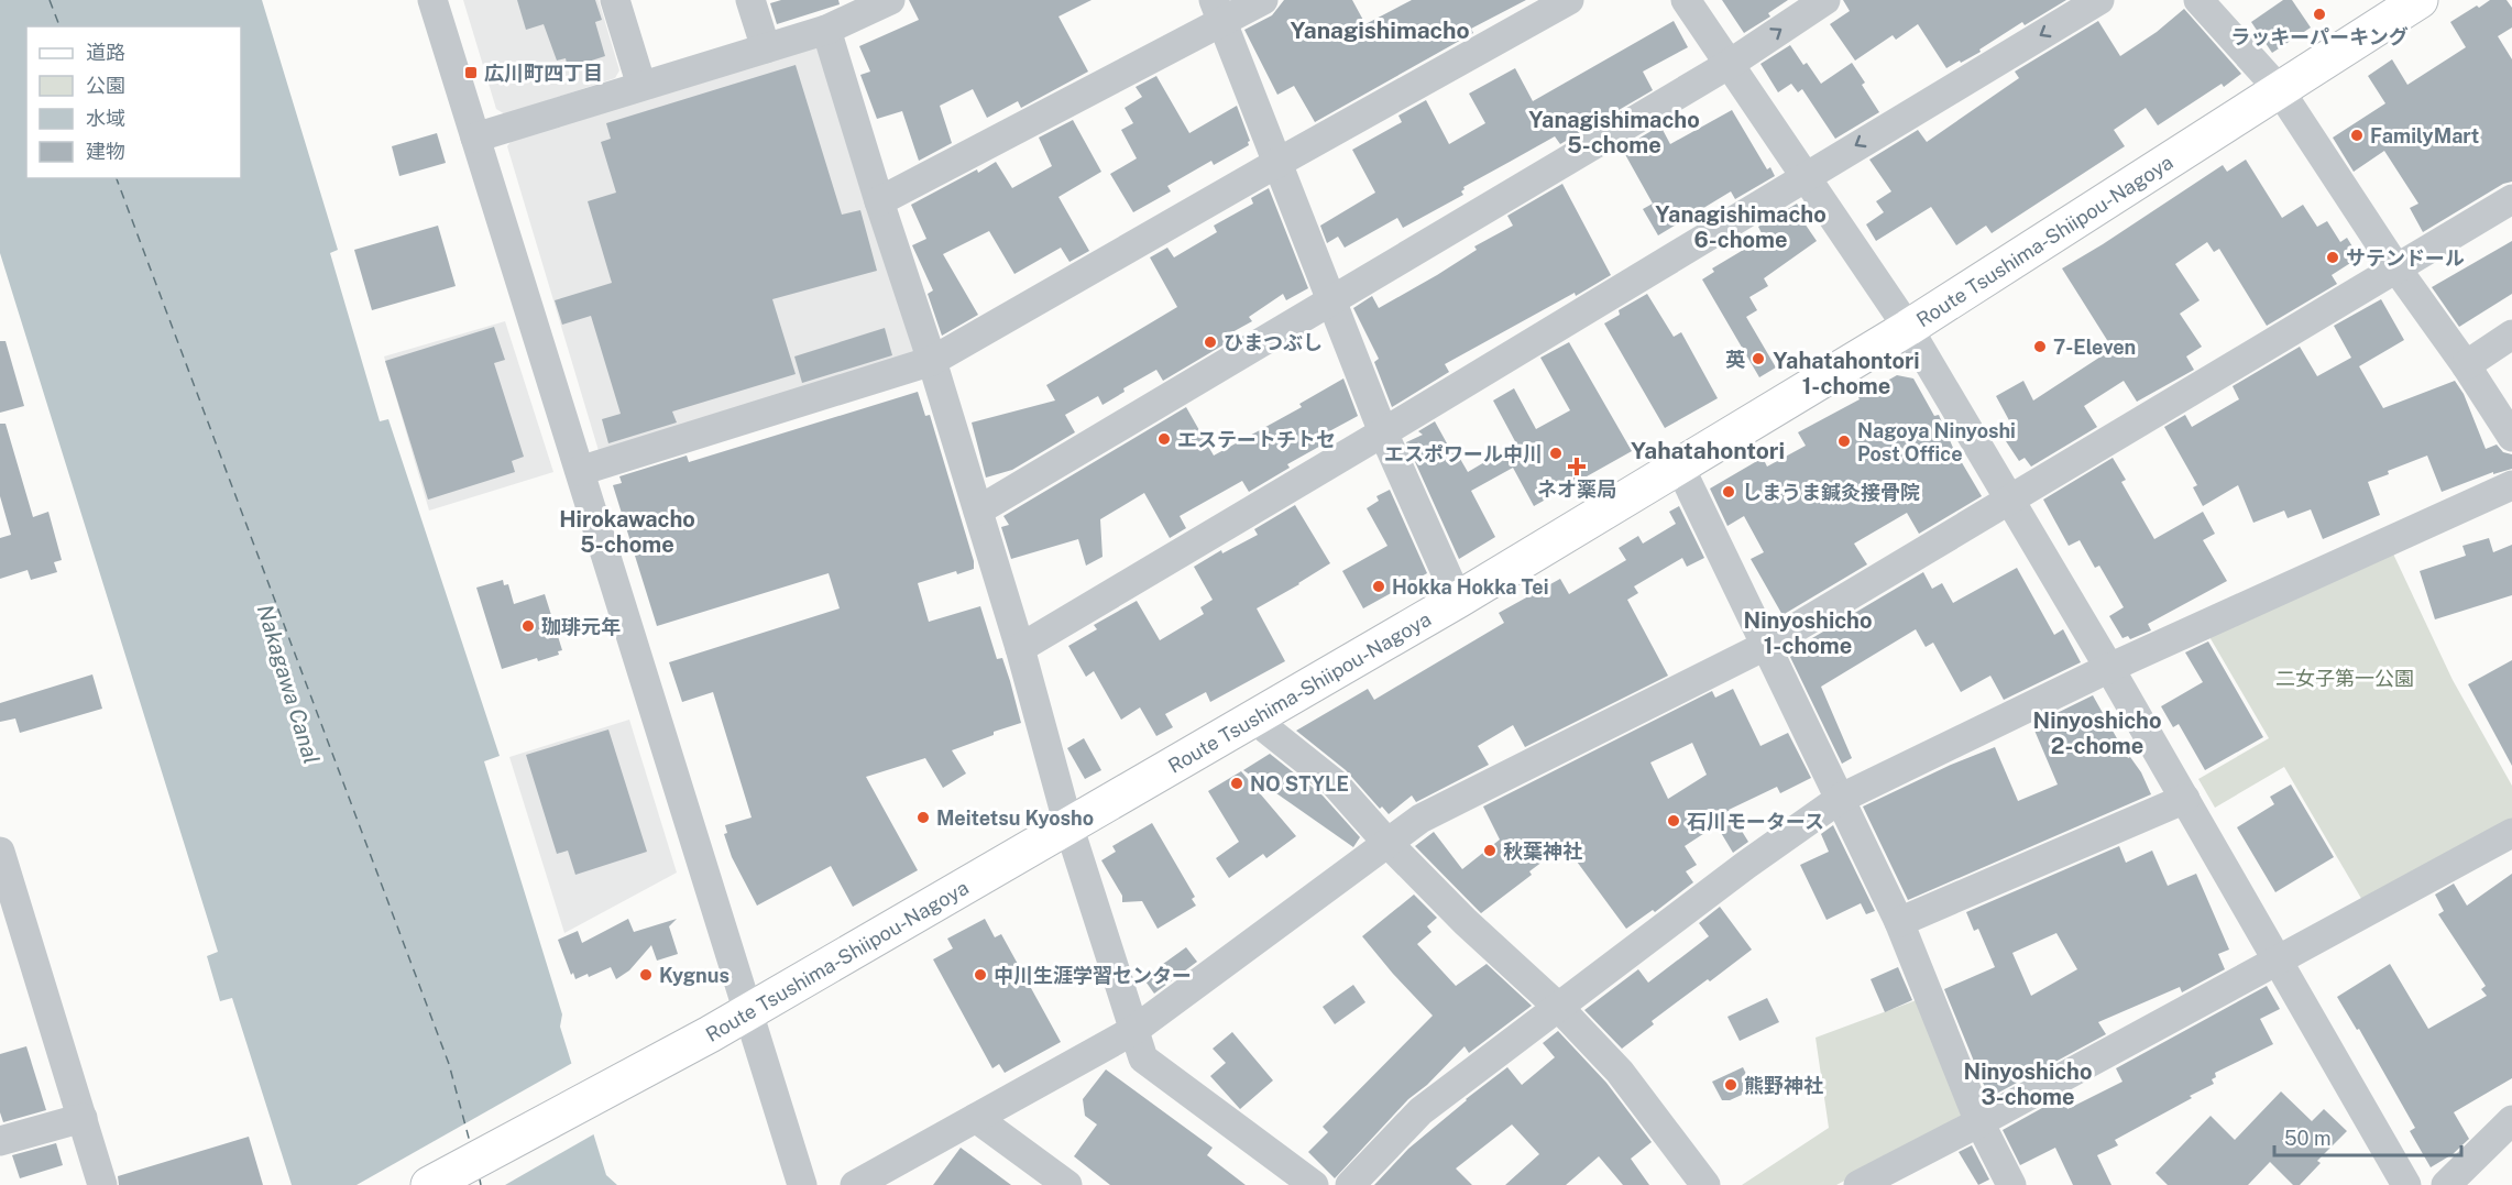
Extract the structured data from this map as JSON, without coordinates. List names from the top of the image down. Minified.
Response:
{"streets":{"main road":["Route Tsushima-Shiipou-Nagoya"]},"districts":["Yanagishimacho","Yanagishimacho 5-chome","Yanagishimacho 6-chome","Yahatahontori 1-chome","Yahatahontori","Hirokawacho 5-chome","Ninyoshicho 1-chome","Ninyoshicho 2-chome","Ninyoshicho 3-chome"],"water":["Nakagawa Canal"],"parks":["二女子第一公園"],"places":{"other":["ラッキーパーキング","FamilyMart","サテンドール","ひまつぶし","7-Eleven","英","エステートチトセ","Nagoya Ninyoshi Post Office","エスポワール中川","しまうま鍼灸接骨院","Hokka Hokka Tei","珈琲元年","NO STYLE","Meitetsu Kyosho","石川モータース","秋葉神社","Kygnus","中川生涯学習センター","熊野神社"],"transit":["広川町四丁目"],"health":["ネオ薬局"]},"legend":["道路","公園","水域","建物"],"scale_bar":"50 m"}
